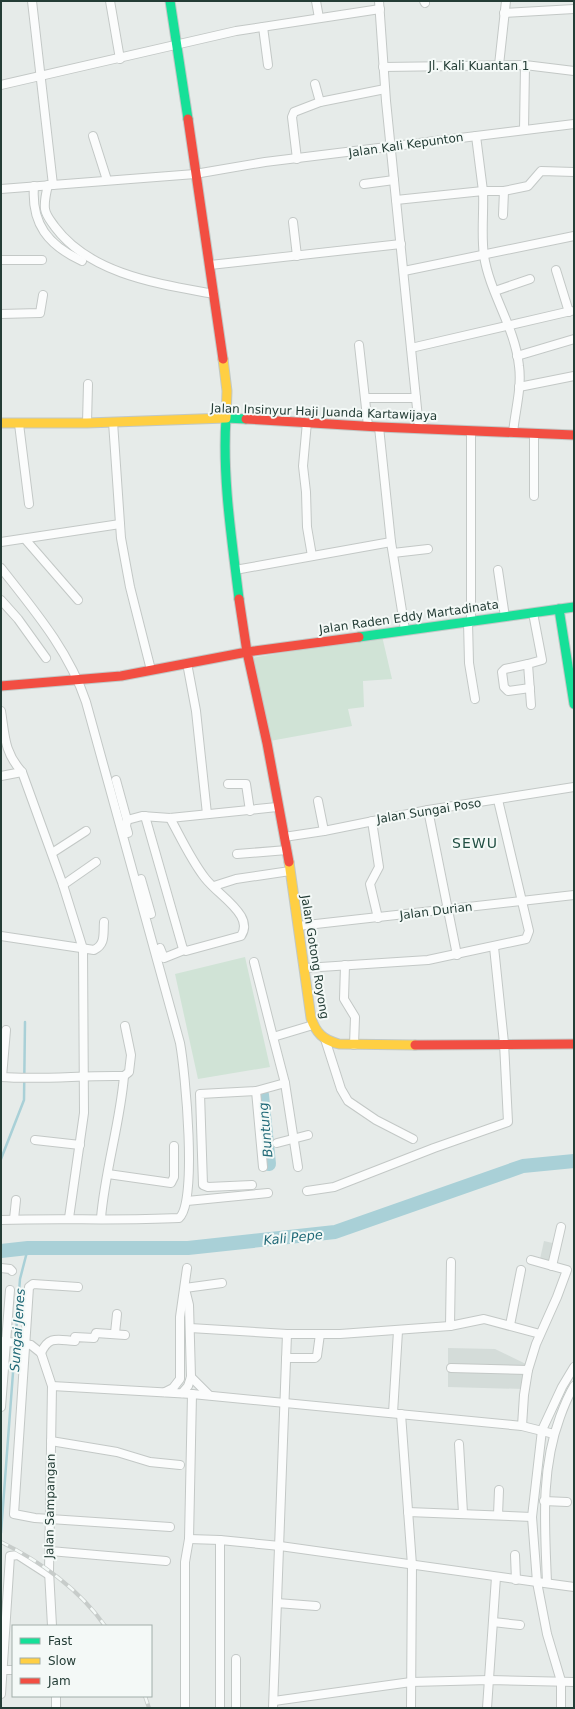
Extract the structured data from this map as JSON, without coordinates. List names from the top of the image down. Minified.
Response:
{"streets":{"main road":["Jalan Insinyur Haji Juanda Kartawijaya","Jalan Raden Eddy Martadinata","Jalan Gotong Royong"],"street":["Jl. Kali Kuantan 1","Jalan Kali Kepunton","Jalan Sungai Poso","Jalan Durian","Jalan Sampangan"]},"crossings":[["Jalan Kali Kepunton","Jalan Gotong Royong"],["Jalan Insinyur Haji Juanda Kartawijaya","Jalan Gotong Royong"],["Jalan Raden Eddy Martadinata","Jalan Gotong Royong"],["Jalan Sungai Poso","Jalan Gotong Royong"],["Jalan Durian","Jalan Gotong Royong"]],"districts":["SEWU"],"water":["Buntung","Kali Pepe","Sungai Jenes"],"legend":["Fast","Slow","Jam"]}
